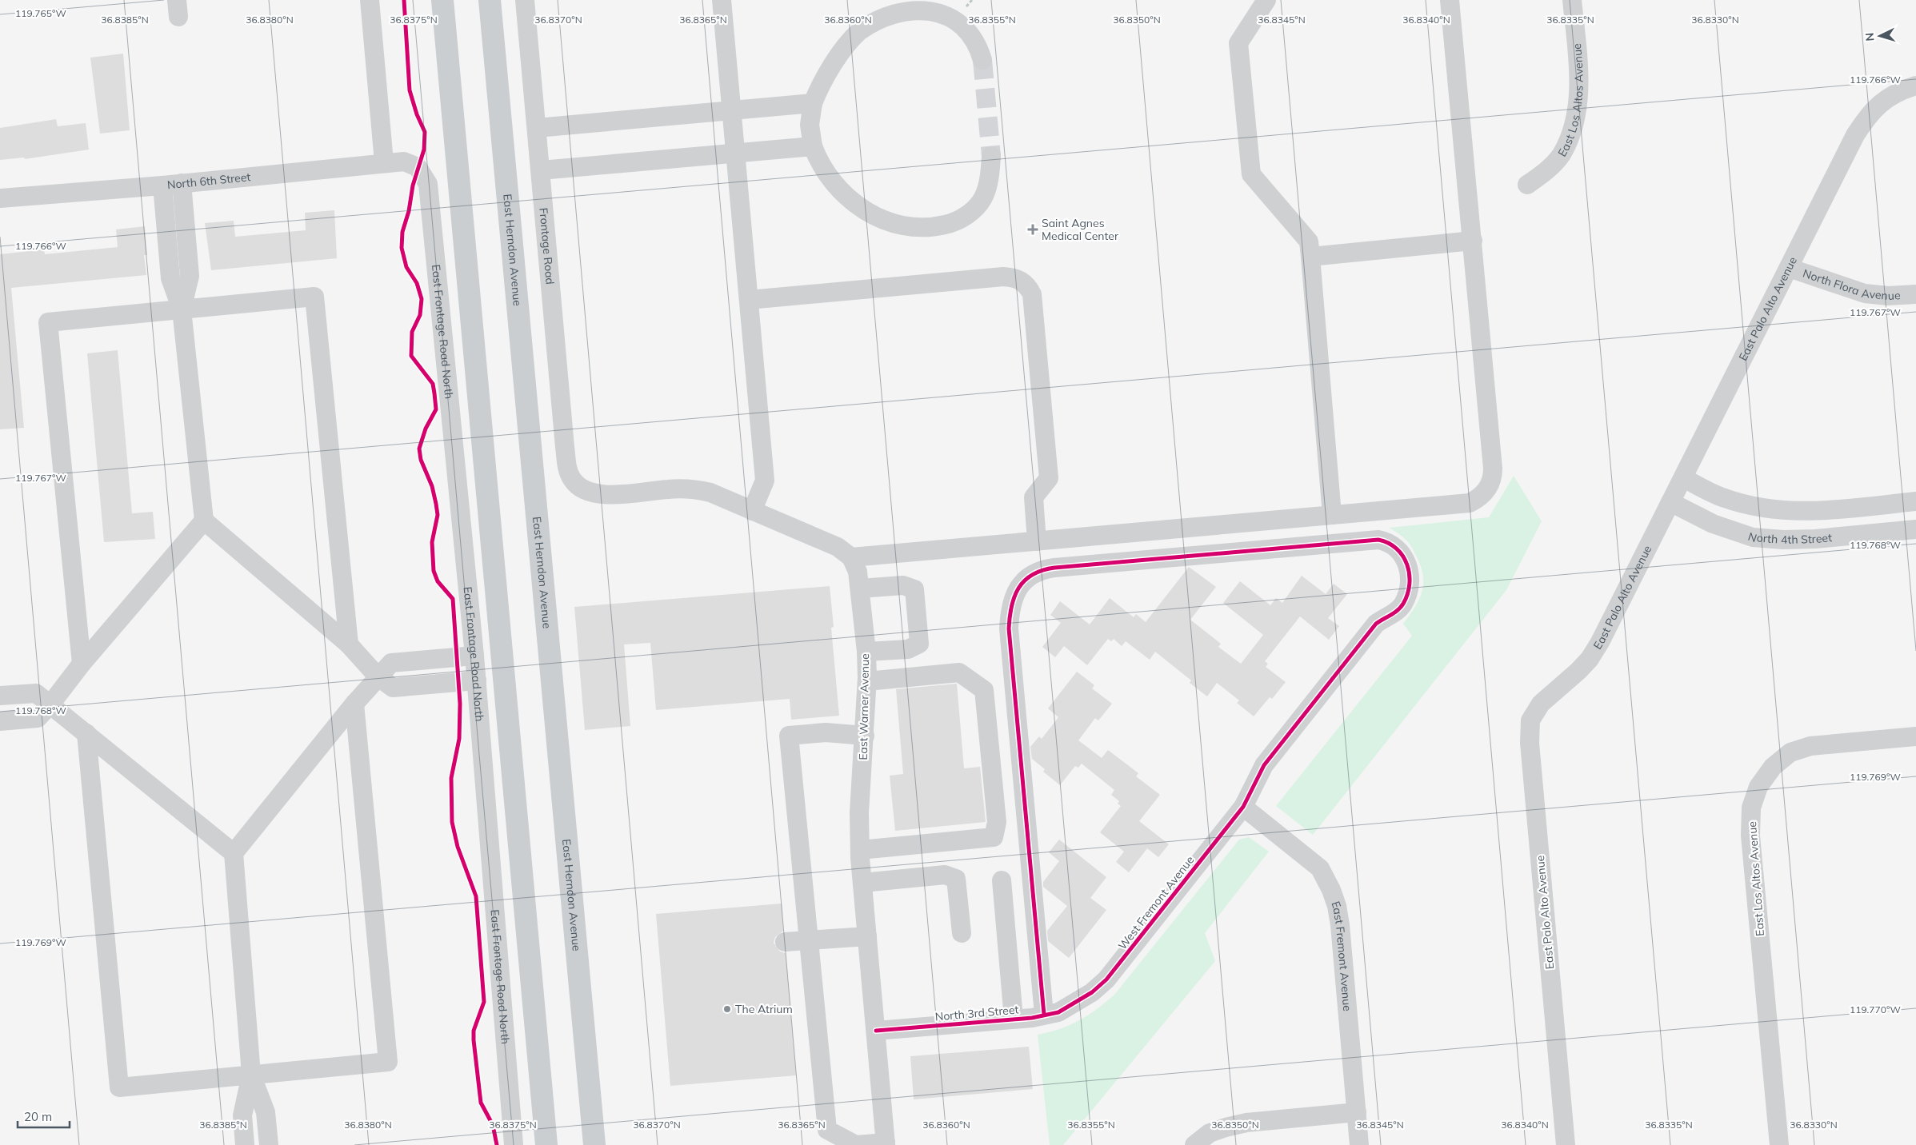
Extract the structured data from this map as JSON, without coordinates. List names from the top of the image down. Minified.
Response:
{"streets":{"main road":["East Herndon Avenue"],"street":["East Los Altos Avenue","North 6th Street","Frontage Road","North Flora Avenue","East Palo Alto Avenue","East Frontage Road North","North 4th Street","East Warner Avenue","West Fremont Avenue","East Fremont Avenue","North 3rd Street"]},"crossings":[["North 6th Street","East Frontage Road North"],["North Flora Avenue","East Palo Alto Avenue"],["East Palo Alto Avenue","North 4th Street"],["East Warner Avenue","North 3rd Street"],["West Fremont Avenue","East Fremont Avenue"],["West Fremont Avenue","North 3rd Street"]],"places":{"health":["Saint Agnes Medical Center"],"other":["The Atrium"]},"scale_bar":"20 m","north":"left","coordinates":["119.765°W","36.8385°N","36.8380°N","36.8375°N","36.8370°N","36.8365°N","36.8360°N","36.8355°N","36.8350°N","36.8345°N","36.8340°N","36.8335°N","36.8330°N","119.766°W","119.767°W","119.768°W","119.769°W","119.770°W"]}
